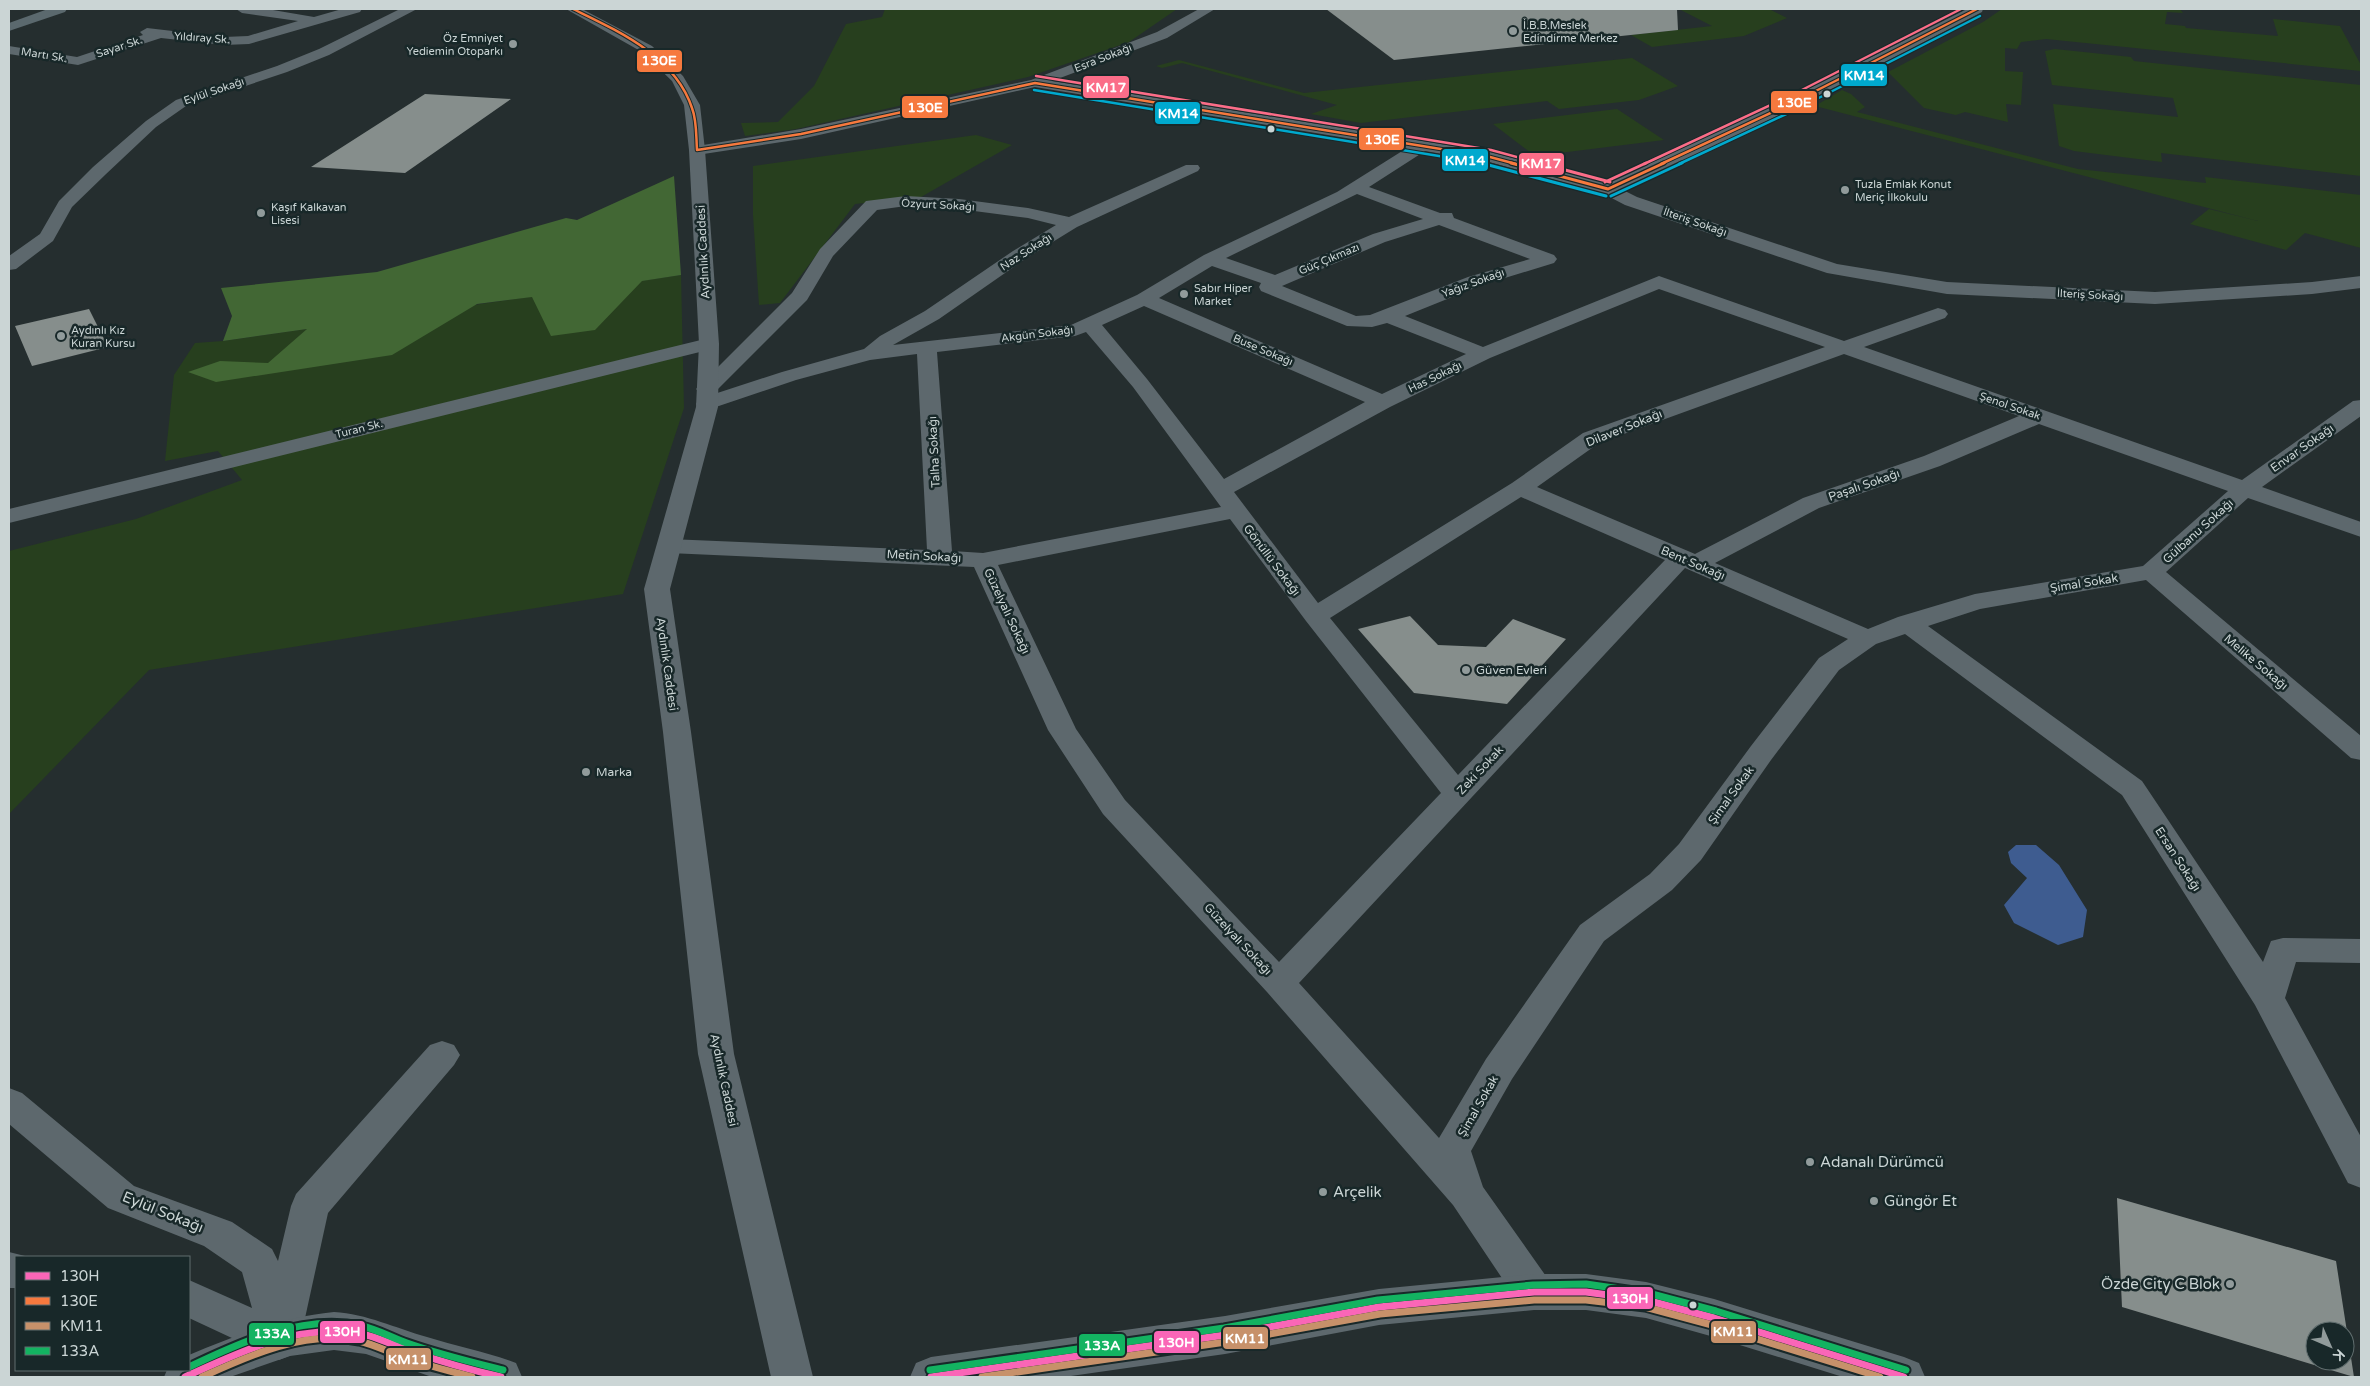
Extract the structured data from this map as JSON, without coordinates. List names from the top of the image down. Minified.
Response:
{"streets":{"street":["Yıldıray Sk.","Sayar Sk.","Martı Sk.","Esra Sokağı","Eylül Sokağı","Özyurt Sokağı","İlteriş Sokağı","Aydınlık Caddesi","Naz Sokağı","Güç Çıkmazı","Yağız Sokağı","Akgün Sokağı","Buse Sokağı","Has Sokağı","Şenol Sokak","Dilaver Sokağı","Turan Sk.","Envar Sokağı","Talha Sokağı","Paşalı Sokağı","Gülbanu Sokağı","Metin Sokağı","Gönüllü Sokağı","Bent Sokağı","Şimal Sokak","Güzelyalı Sokağı","Melike Sokağı","Zeki Sokak","Ersan Sokağı"]},"crossings":[["Yıldıray Sk.","Sayar Sk."],["Sayar Sk.","Martı Sk."],["Esra Sokağı","İlteriş Sokağı"],["Esra Sokağı","Aydınlık Caddesi"],["Özyurt Sokağı","Aydınlık Caddesi"],["Özyurt Sokağı","Naz Sokağı"],["Özyurt Sokağı","Akgün Sokağı"],["İlteriş Sokağı","Akgün Sokağı"],["Aydınlık Caddesi","Akgün Sokağı"],["Aydınlık Caddesi","Turan Sk."],["Aydınlık Caddesi","Metin Sokağı"],["Naz Sokağı","Akgün Sokağı"],["Güç Çıkmazı","Yağız Sokağı"],["Akgün Sokağı","Buse Sokağı"],["Akgün Sokağı","Talha Sokağı"],["Akgün Sokağı","Gönüllü Sokağı"],["Buse Sokağı","Has Sokağı"],["Has Sokağı","Şenol Sokak"],["Has Sokağı","Gönüllü Sokağı"],["Şenol Sokak","Dilaver Sokağı"],["Şenol Sokak","Envar Sokağı"],["Şenol Sokak","Paşalı Sokağı"],["Şenol Sokak","Gülbanu Sokağı"],["Dilaver Sokağı","Gönüllü Sokağı"],["Dilaver Sokağı","Bent Sokağı"],["Envar Sokağı","Gülbanu Sokağı"],["Talha Sokağı","Metin Sokağı"],["Paşalı Sokağı","Bent Sokağı"],["Paşalı Sokağı","Zeki Sokak"],["Gülbanu Sokağı","Şimal Sokak"],["Gülbanu Sokağı","Melike Sokağı"],["Metin Sokağı","Gönüllü Sokağı"],["Metin Sokağı","Güzelyalı Sokağı"],["Gönüllü Sokağı","Zeki Sokak"],["Bent Sokağı","Şimal Sokak"],["Bent Sokağı","Zeki Sokak"],["Şimal Sokak","Güzelyalı Sokağı"],["Şimal Sokak","Melike Sokağı"],["Şimal Sokak","Ersan Sokağı"],["Güzelyalı Sokağı","Zeki Sokak"]],"places":["İ.B.B.Meslek Edindirme Merkez","Öz Emniyet Yediemin Otoparkı","Tuzla Emlak Konut Meriç İlkokulu","Kaşıf Kalkavan Lisesi","Sabır Hiper Market","Aydınlı Kız Kuran Kursu","Güven Evleri","Marka","Adanalı Dürümcü","Arçelik","Güngör Et","Özde City C Blok"],"lines":["transit line 130E","transit line KM17","transit line KM14","transit line 133A","transit line 130H","transit line KM11"],"legend":["130H","130E","KM11","133A"],"north":"bottom right"}
